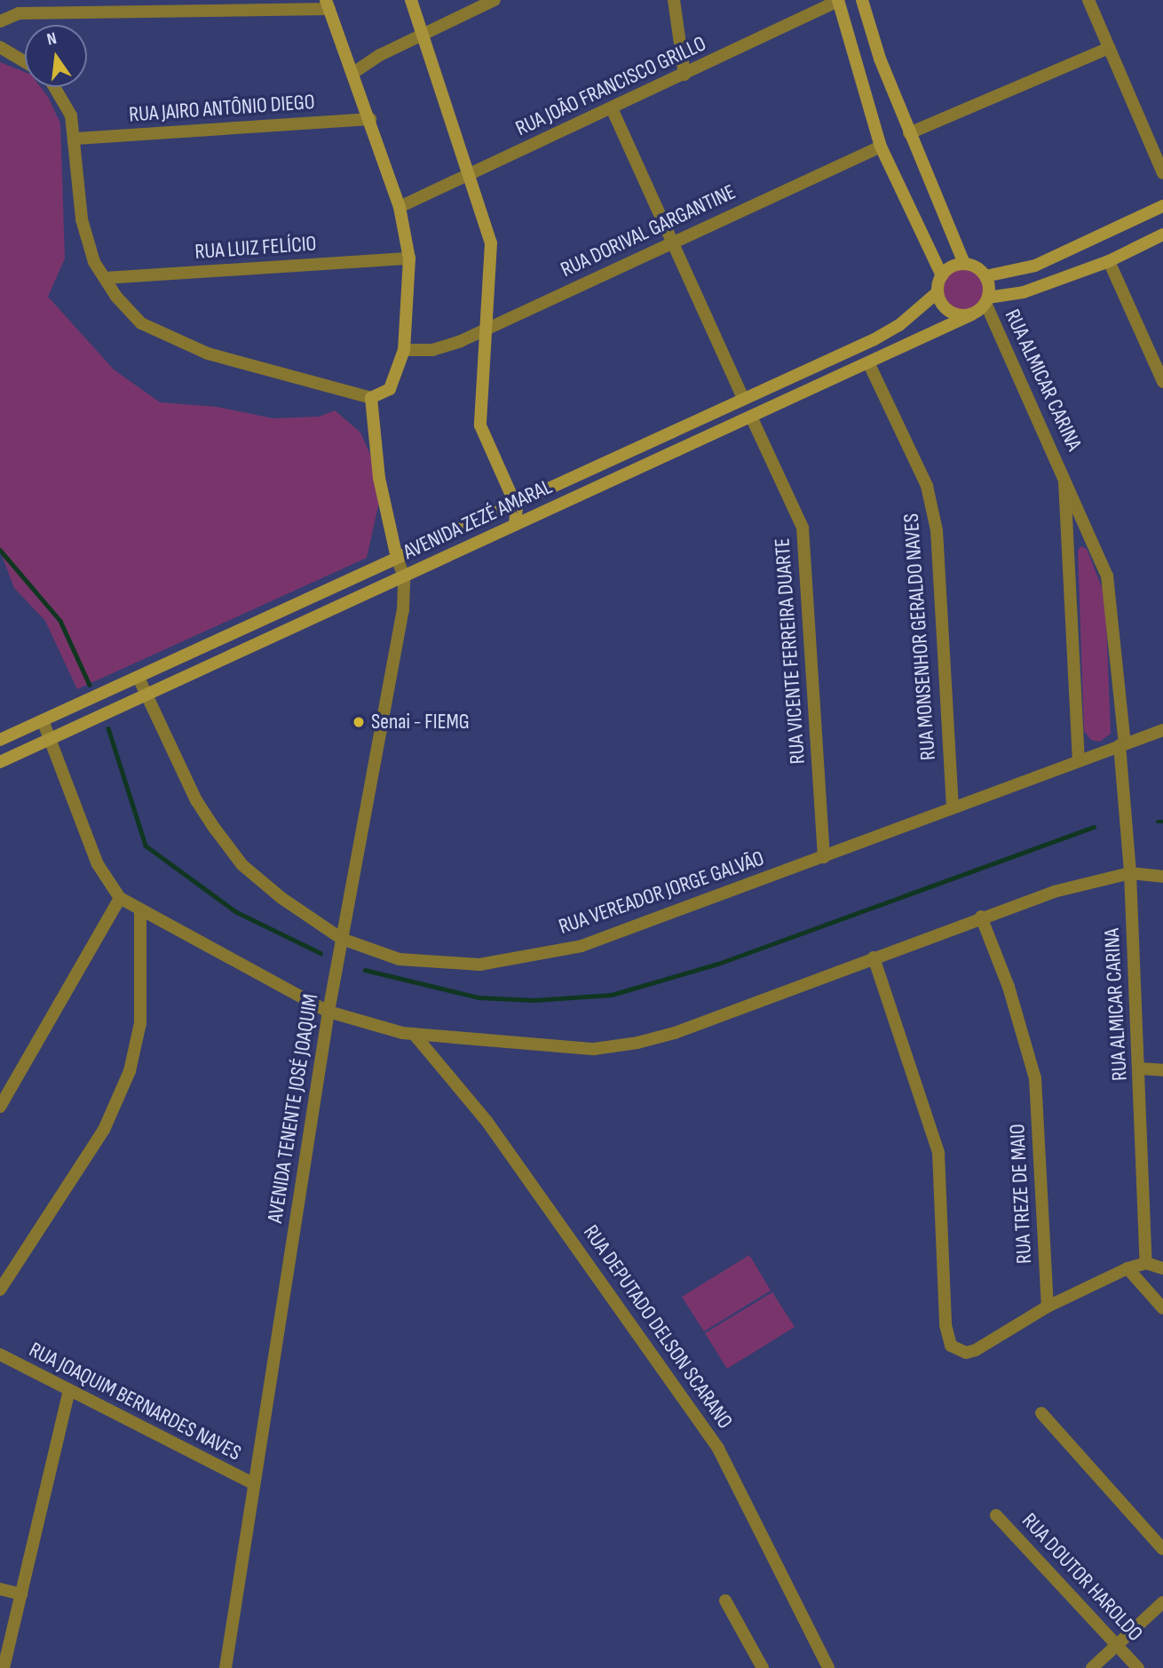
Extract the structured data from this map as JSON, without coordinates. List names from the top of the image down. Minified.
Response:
{"streets":{"main road":["AVENIDA ZEZÉ AMARAL"],"street":["RUA JOÃO FRANCISCO GRILLO","RUA JAIRO ANTÔNIO DIEGO","RUA DORIVAL GARGANTINE","RUA LUIZ FELÍCIO","RUA ALMICAR CARINA","RUA MONSENHOR GERALDO NAVES","RUA VICENTE FERREIRA DUARTE","RUA VEREADOR JORGE GALVÃO","AVENIDA TENENTE JOSÉ JOAQUIM","RUA TREZE DE MAIO","RUA DEPUTADO DELSON SCARANO","RUA JOAQUIM BERNARDES NAVES","RUA DOUTOR HAROLDO"]},"crossings":[["RUA ALMICAR CARINA","AVENIDA ZEZÉ AMARAL"],["RUA ALMICAR CARINA","RUA VEREADOR JORGE GALVÃO"],["AVENIDA ZEZÉ AMARAL","RUA MONSENHOR GERALDO NAVES"],["AVENIDA ZEZÉ AMARAL","RUA VICENTE FERREIRA DUARTE"],["AVENIDA ZEZÉ AMARAL","RUA VEREADOR JORGE GALVÃO"],["AVENIDA ZEZÉ AMARAL","AVENIDA TENENTE JOSÉ JOAQUIM"],["RUA MONSENHOR GERALDO NAVES","RUA VEREADOR JORGE GALVÃO"],["RUA VICENTE FERREIRA DUARTE","RUA VEREADOR JORGE GALVÃO"],["RUA VEREADOR JORGE GALVÃO","AVENIDA TENENTE JOSÉ JOAQUIM"],["AVENIDA TENENTE JOSÉ JOAQUIM","RUA JOAQUIM BERNARDES NAVES"]],"places":["Senai - FIEMG"],"north":"top"}
